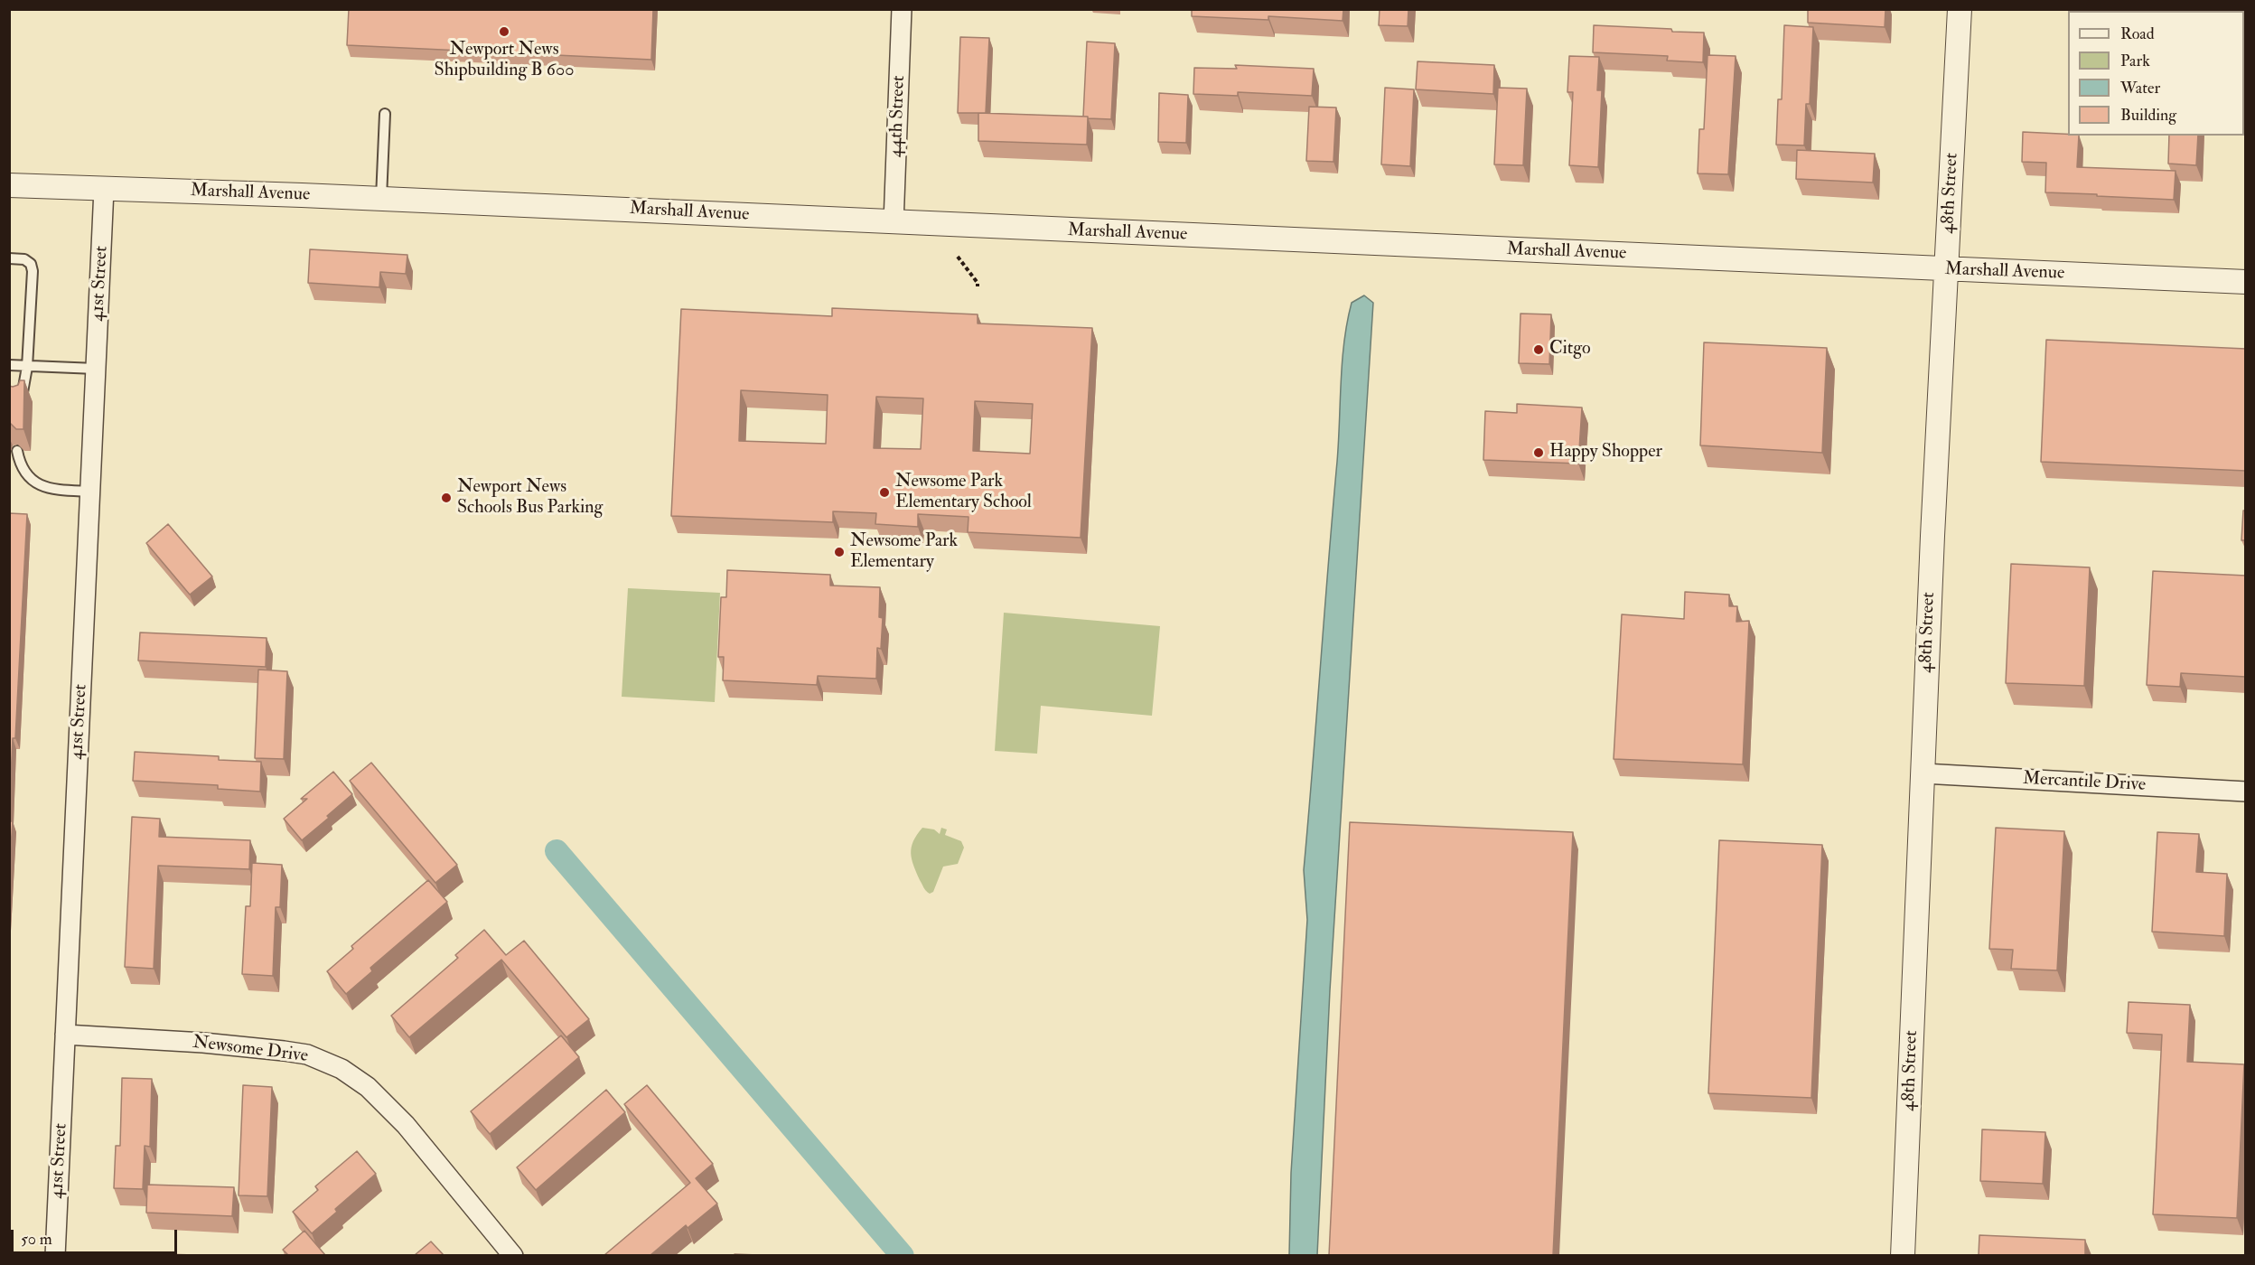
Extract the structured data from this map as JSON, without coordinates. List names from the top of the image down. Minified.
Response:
{"streets":{"street":["44th Street","Marshall Avenue","48th Street","41st Street","Mercantile Drive","Newsome Drive"]},"crossings":[["44th Street","Marshall Avenue"],["Marshall Avenue","48th Street"],["Marshall Avenue","41st Street"],["48th Street","Mercantile Drive"],["41st Street","Newsome Drive"]],"places":["Newport News Shipbuilding B 600","Citgo","Happy Shopper","Newsome Park Elementary School","Newport News Schools Bus Parking","Newsome Park Elementary"],"legend":["Road","Park","Water","Building"],"scale_bar":"50 m"}
